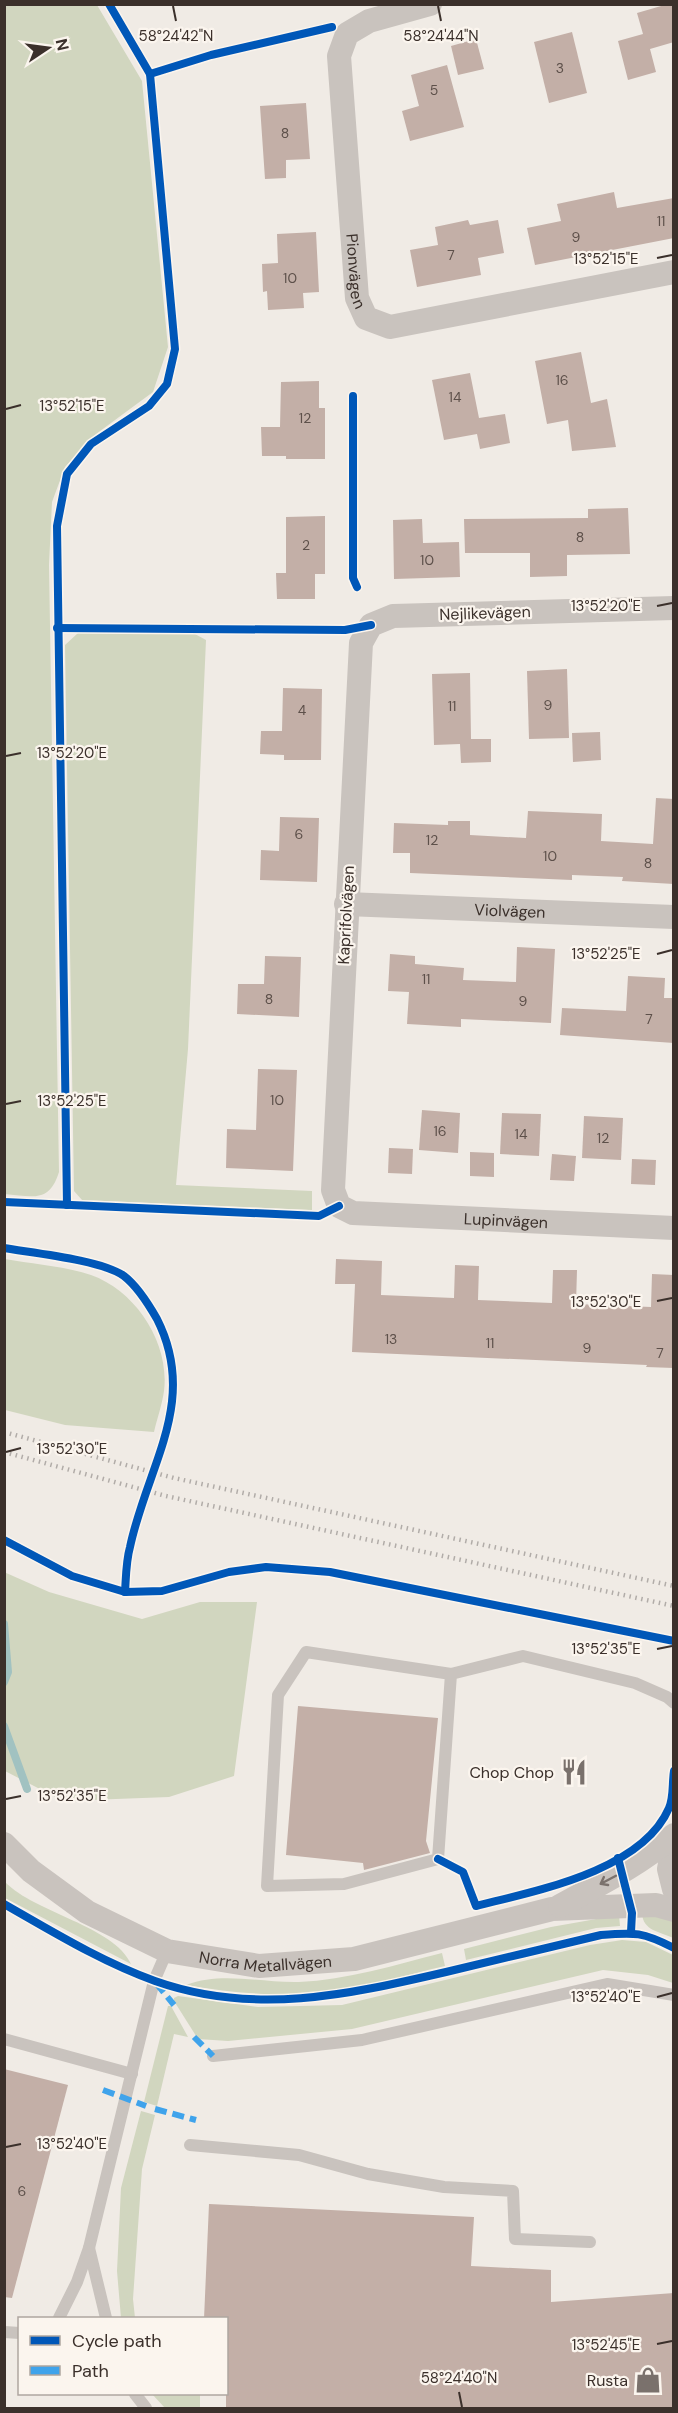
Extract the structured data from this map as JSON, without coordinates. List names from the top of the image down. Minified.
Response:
{"streets":{"street":["Pionvägen","Nejlikevägen","Violvägen","Kaprifolvägen","Lupinvägen","Norra Metallvägen"]},"crossings":[["Nejlikevägen","Kaprifolvägen"],["Violvägen","Kaprifolvägen"],["Kaprifolvägen","Lupinvägen"]],"places":{"restaurant":["Chop Chop"],"shop":["Rusta"]},"house_numbers":["3","5","8","11","9","7","10","16","14","12","8","2","10","9","11","4","6","12","10","8","11","8","9","7","10","16","14","12","13","11","9","7","6"],"legend":["Cycle path","Path"],"north":"right","coordinates":["58°24'42\"N","58°24'44\"N","13°52'15\"E","13°52'20\"E","13°52'25\"E","13°52'30\"E","13°52'35\"E","13°52'40\"E","13°52'45\"E","58°24'40\"N"]}
